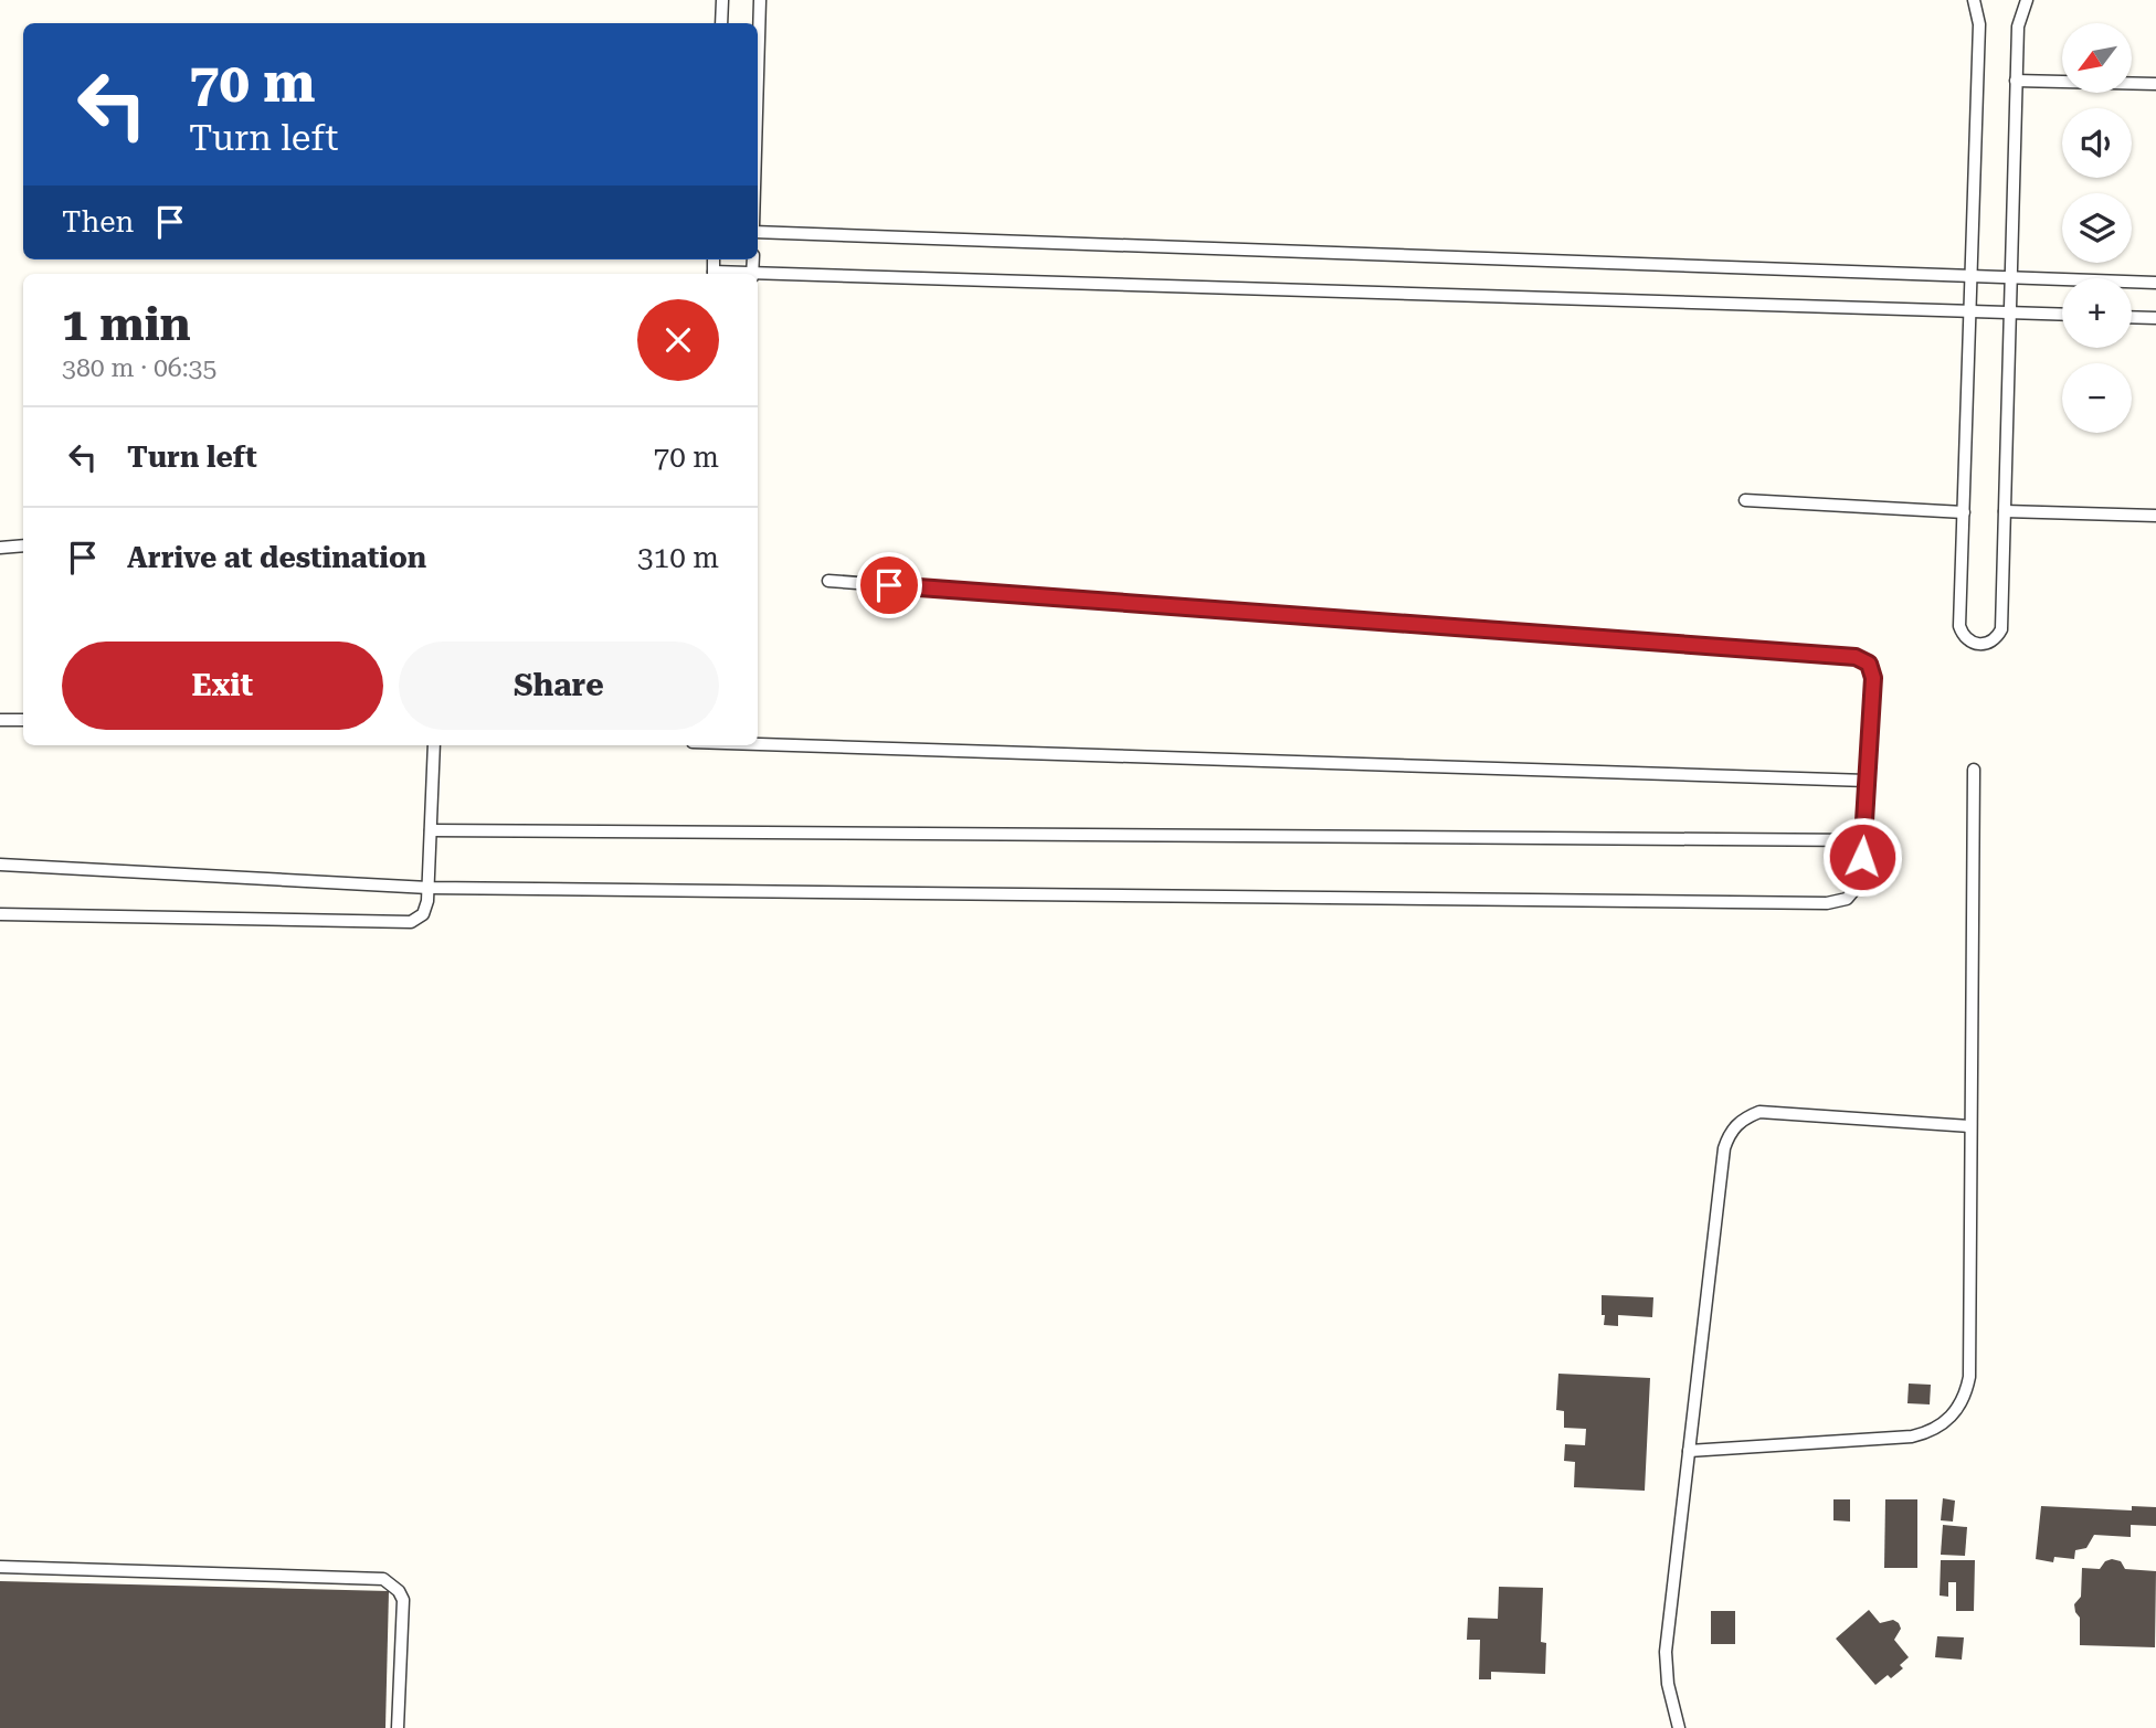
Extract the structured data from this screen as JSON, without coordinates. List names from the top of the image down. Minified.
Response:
{"north":"bottom left","page":{"map_buttons":["+","−"],"turn":["70 m","Turn left"],"then":"Then","heading":["1 min","380 m · 06:35"],"list":[{"name":"Turn left","value":"70 m"},{"name":"Arrive at destination","value":"310 m"}],"buttons":["Exit","Share"]}}
